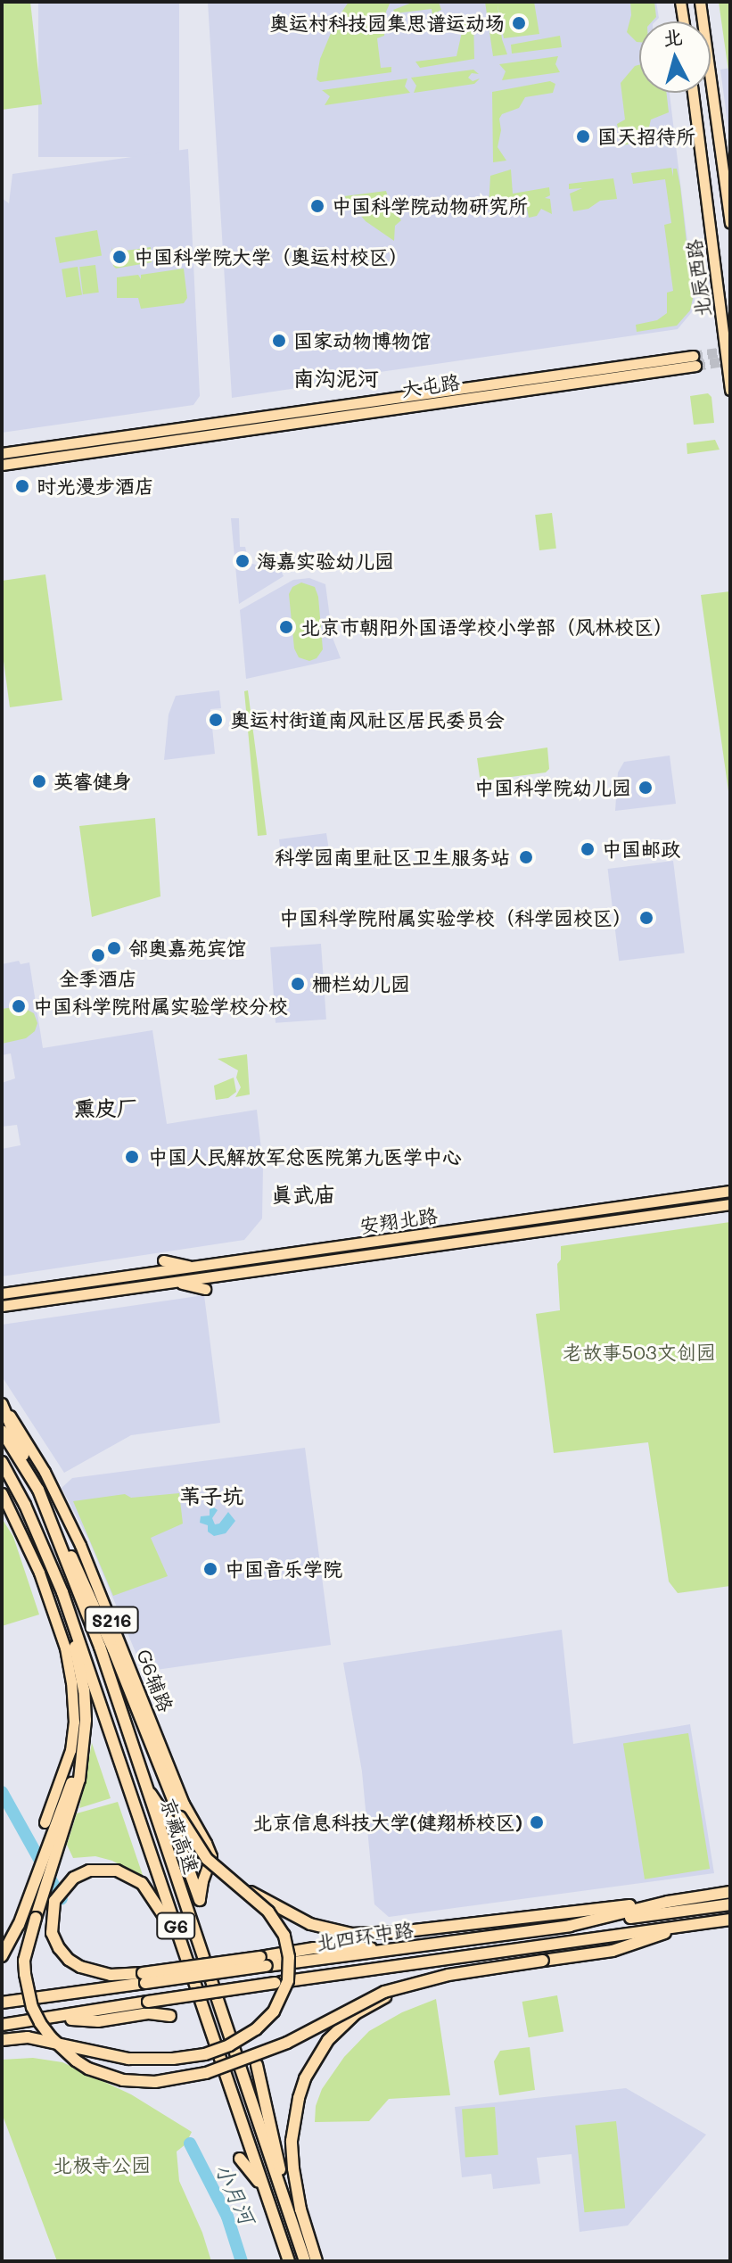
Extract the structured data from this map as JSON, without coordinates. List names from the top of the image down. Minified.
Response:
{"streets":{"highway":["京藏高速","G6","北四环中路"],"main road":["北辰西路","大屯路","安翔北路","S216","G6辅路"]},"districts":["南沟泥河","熏皮厂","真武庙","苇子坑"],"water":["小月河"],"parks":["老故事503文创园","北极寺公园"],"places":["奥运村科技园集思谱运动场","国天招待所","中国科学院动物研究所","中国科学院大学（奥运村校区）","国家动物博物馆","时光漫步酒店","海嘉实验幼儿园","北京市朝阳外国语学校小学部（风林校区）","奥运村街道南风社区居民委员会","英睿健身","中国科学院幼儿园","中国邮政","科学园南里社区卫生服务站","中国科学院附属实验学校（科学园校区）","邻奥嘉苑宾馆","全季酒店","栅栏幼儿园","中国科学院附属实验学校分校","中国人民解放军总医院第九医学中心","中国音乐学院","北京信息科技大学(健翔桥校区)"],"north":"top"}
